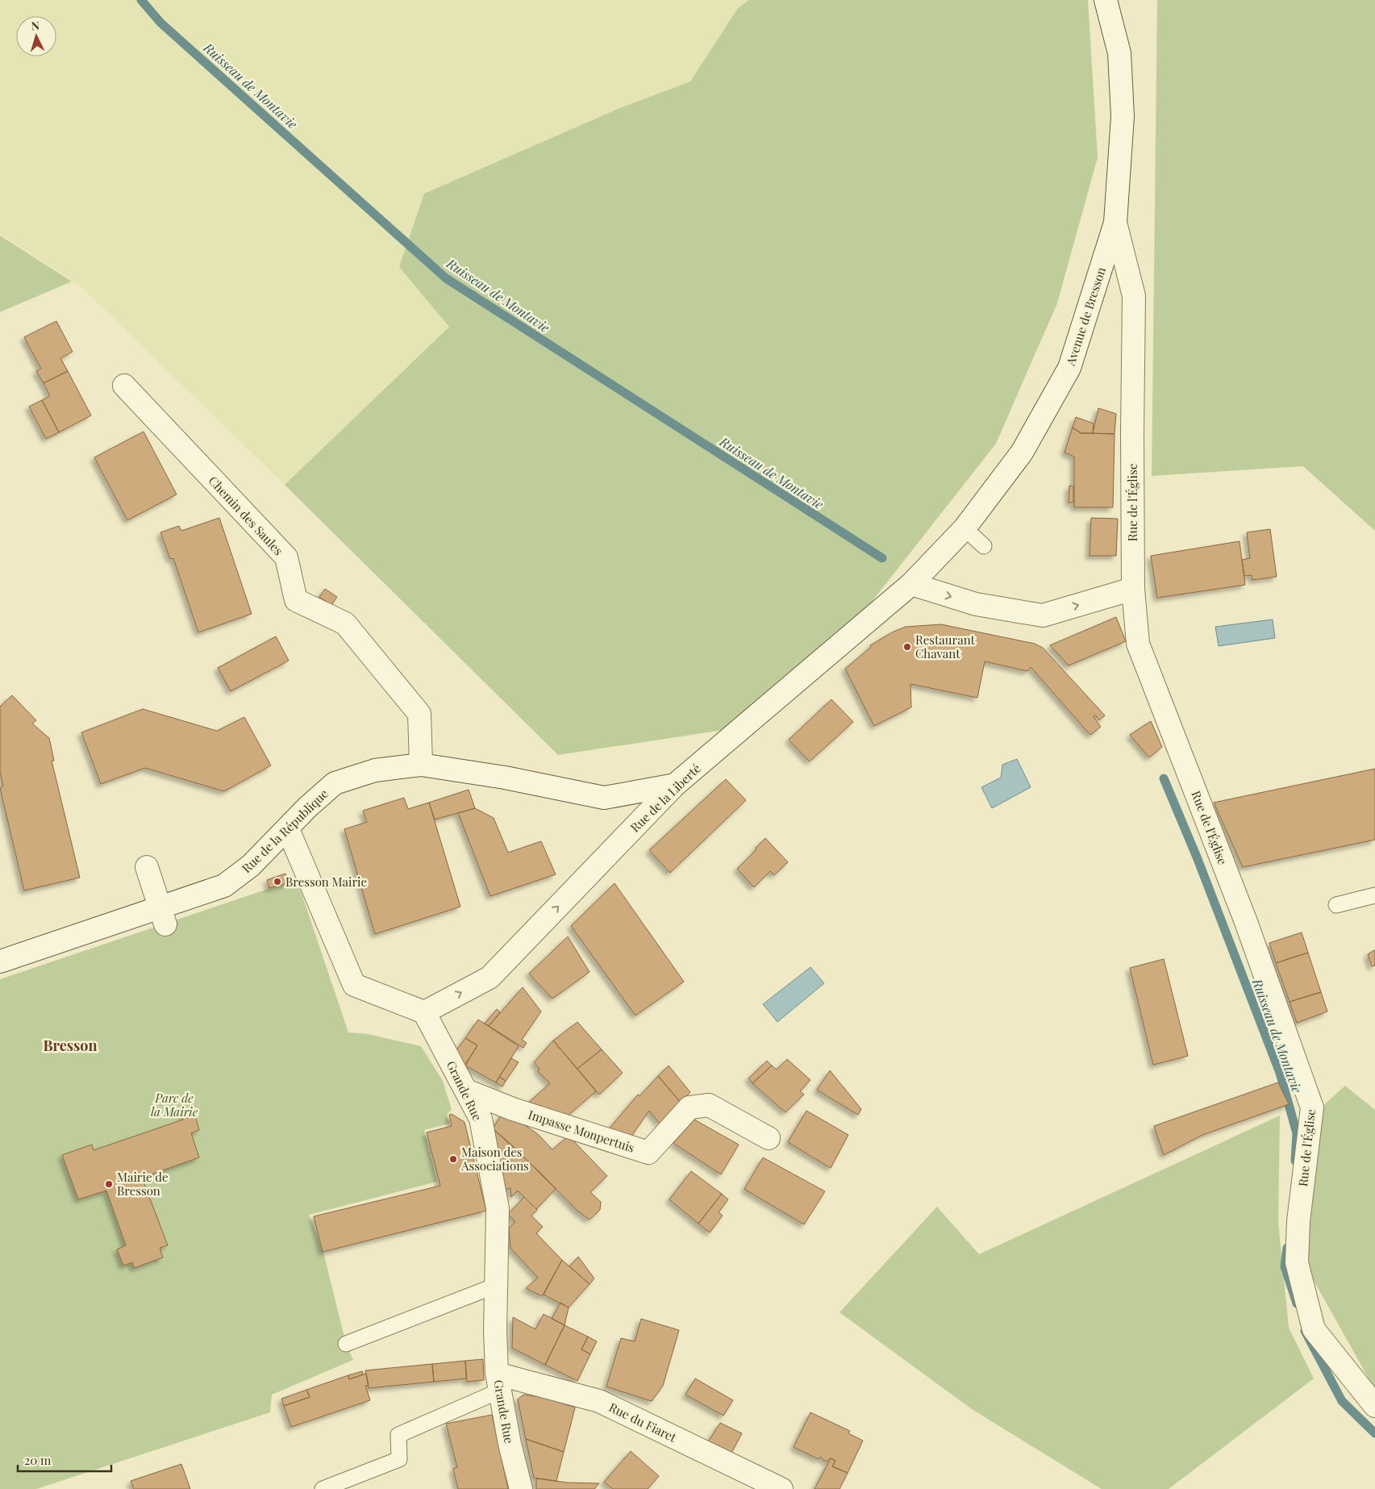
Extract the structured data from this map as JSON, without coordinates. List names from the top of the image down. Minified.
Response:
{"streets":{"street":["Avenue de Bresson","Rue de l'Église","Chemin des Saules","Rue de la Liberté","Rue de la République","Grande Rue","Impasse Monpertuis","Rue du Fiaret"]},"crossings":[["Avenue de Bresson","Rue de l'Église"],["Avenue de Bresson","Rue de la Liberté"],["Chemin des Saules","Rue de la République"],["Rue de la Liberté","Rue de la République"],["Rue de la Liberté","Grande Rue"],["Grande Rue","Impasse Monpertuis"],["Grande Rue","Rue du Fiaret"]],"one_way":["Rue de la Liberté"],"districts":["Bresson"],"water":["Ruisseau de Montavie"],"parks":["Parc de la Mairie"],"places":["Restaurant Chavant","Bresson Mairie","Maison des Associations","Mairie de Bresson"],"scale_bar":"20 m","north":"top"}
